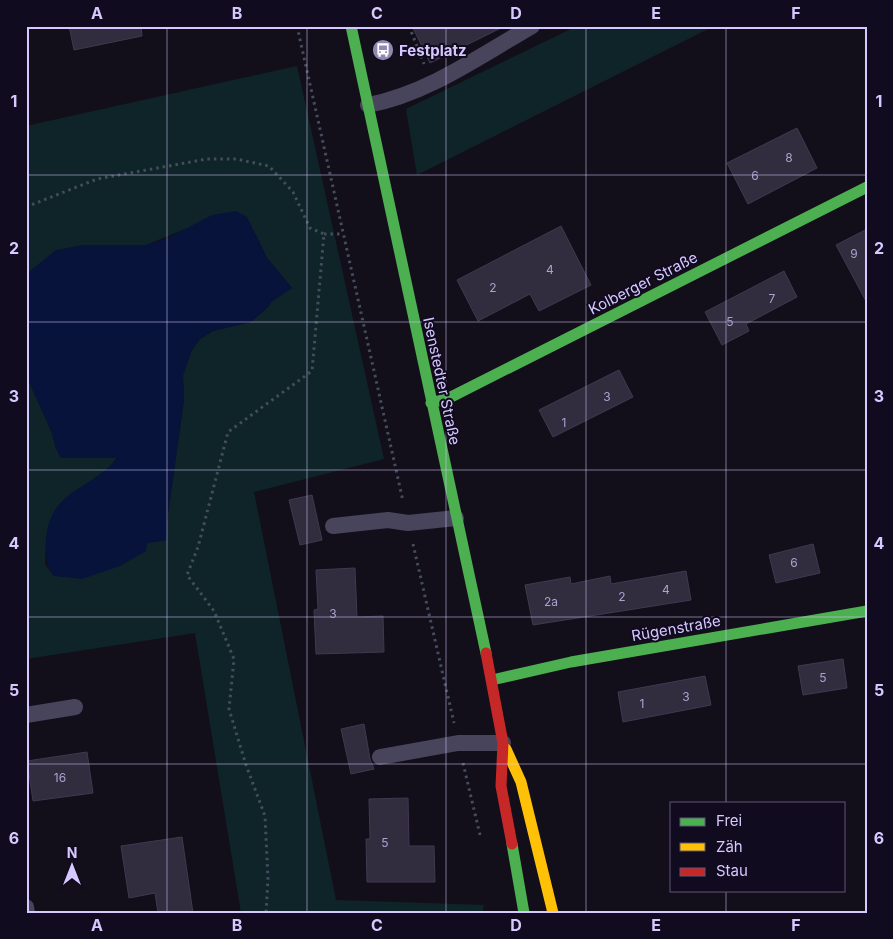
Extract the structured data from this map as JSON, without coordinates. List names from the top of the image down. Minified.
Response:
{"streets":{"street":["Kolberger Straße","Isenstedter Straße","Rügenstraße"]},"crossings":[["Kolberger Straße","Isenstedter Straße"],["Isenstedter Straße","Rügenstraße"]],"places":{"bus stop":["Festplatz"]},"house_numbers":["8","6","9","4","2","7","5","3","1","6","4","2","2a","3","5","3","1","16","5"],"legend":["Frei","Zäh","Stau"],"north":"top","grid":{"columns":["A","B","C","D","E","F"],"rows":["1","2","3","4","5","6"]}}
